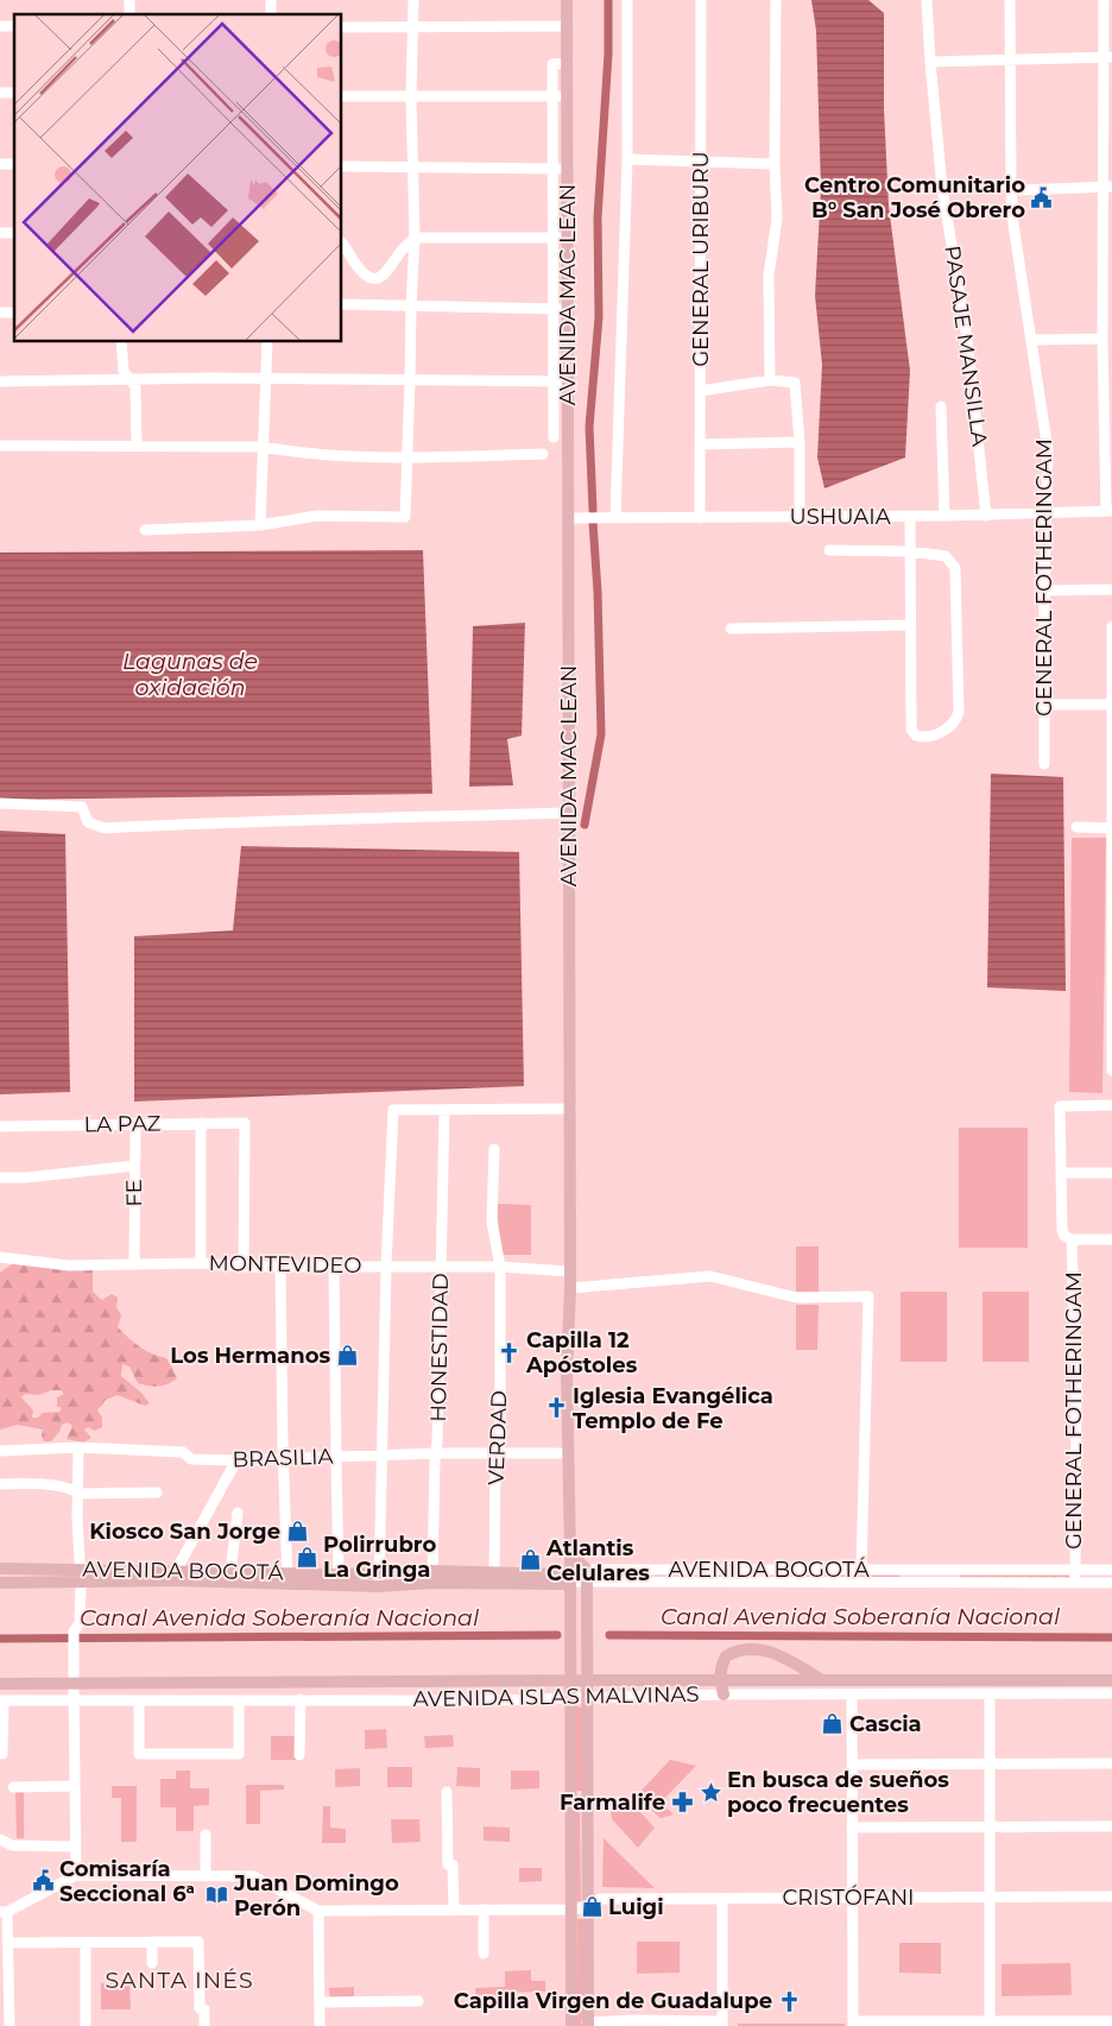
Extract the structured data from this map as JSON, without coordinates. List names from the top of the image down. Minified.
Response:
{"streets":{"main road":["AVENIDA MAC LEAN","AVENIDA BOGOTÁ","AVENIDA ISLAS MALVINAS"],"street":["GENERAL URIBURU","PASAJE MANSILLA","USHUAIA","GENERAL FOTHERINGAM","LA PAZ","FE","MONTEVIDEO","HONESTIDAD","VERDAD","BRASILIA","CRISTÓFANI"]},"crossings":[["GENERAL URIBURU","USHUAIA"],["AVENIDA MAC LEAN","USHUAIA"],["AVENIDA MAC LEAN","MONTEVIDEO"],["AVENIDA MAC LEAN","BRASILIA"],["AVENIDA MAC LEAN","AVENIDA BOGOTÁ"],["AVENIDA MAC LEAN","AVENIDA ISLAS MALVINAS"],["AVENIDA MAC LEAN","CRISTÓFANI"],["PASAJE MANSILLA","USHUAIA"],["USHUAIA","GENERAL FOTHERINGAM"],["GENERAL FOTHERINGAM","AVENIDA BOGOTÁ"],["LA PAZ","FE"],["LA PAZ","MONTEVIDEO"],["FE","MONTEVIDEO"],["MONTEVIDEO","HONESTIDAD"],["MONTEVIDEO","VERDAD"],["HONESTIDAD","BRASILIA"],["HONESTIDAD","AVENIDA BOGOTÁ"],["VERDAD","BRASILIA"],["VERDAD","AVENIDA BOGOTÁ"]],"districts":["SANTA INÉS"],"water":["Lagunas de oxidación","Canal Avenida Soberanía Nacional"],"places":{"public building":["Centro Comunitario B° San José Obrero","Comisaría Seccional 6ª"],"church":["Capilla 12 Apóstoles","Iglesia Evangélica Templo de Fe","Capilla Virgen de Guadalupe"],"shop":["Los Hermanos","Kiosco San Jorge","Polirrubro La Gringa","Atlantis Celulares","Cascia","Luigi"],"place":["En busca de sueños poco frecuentes"],"pharmacy":["Farmalife"],"library":["Juan Domingo Perón"]}}
